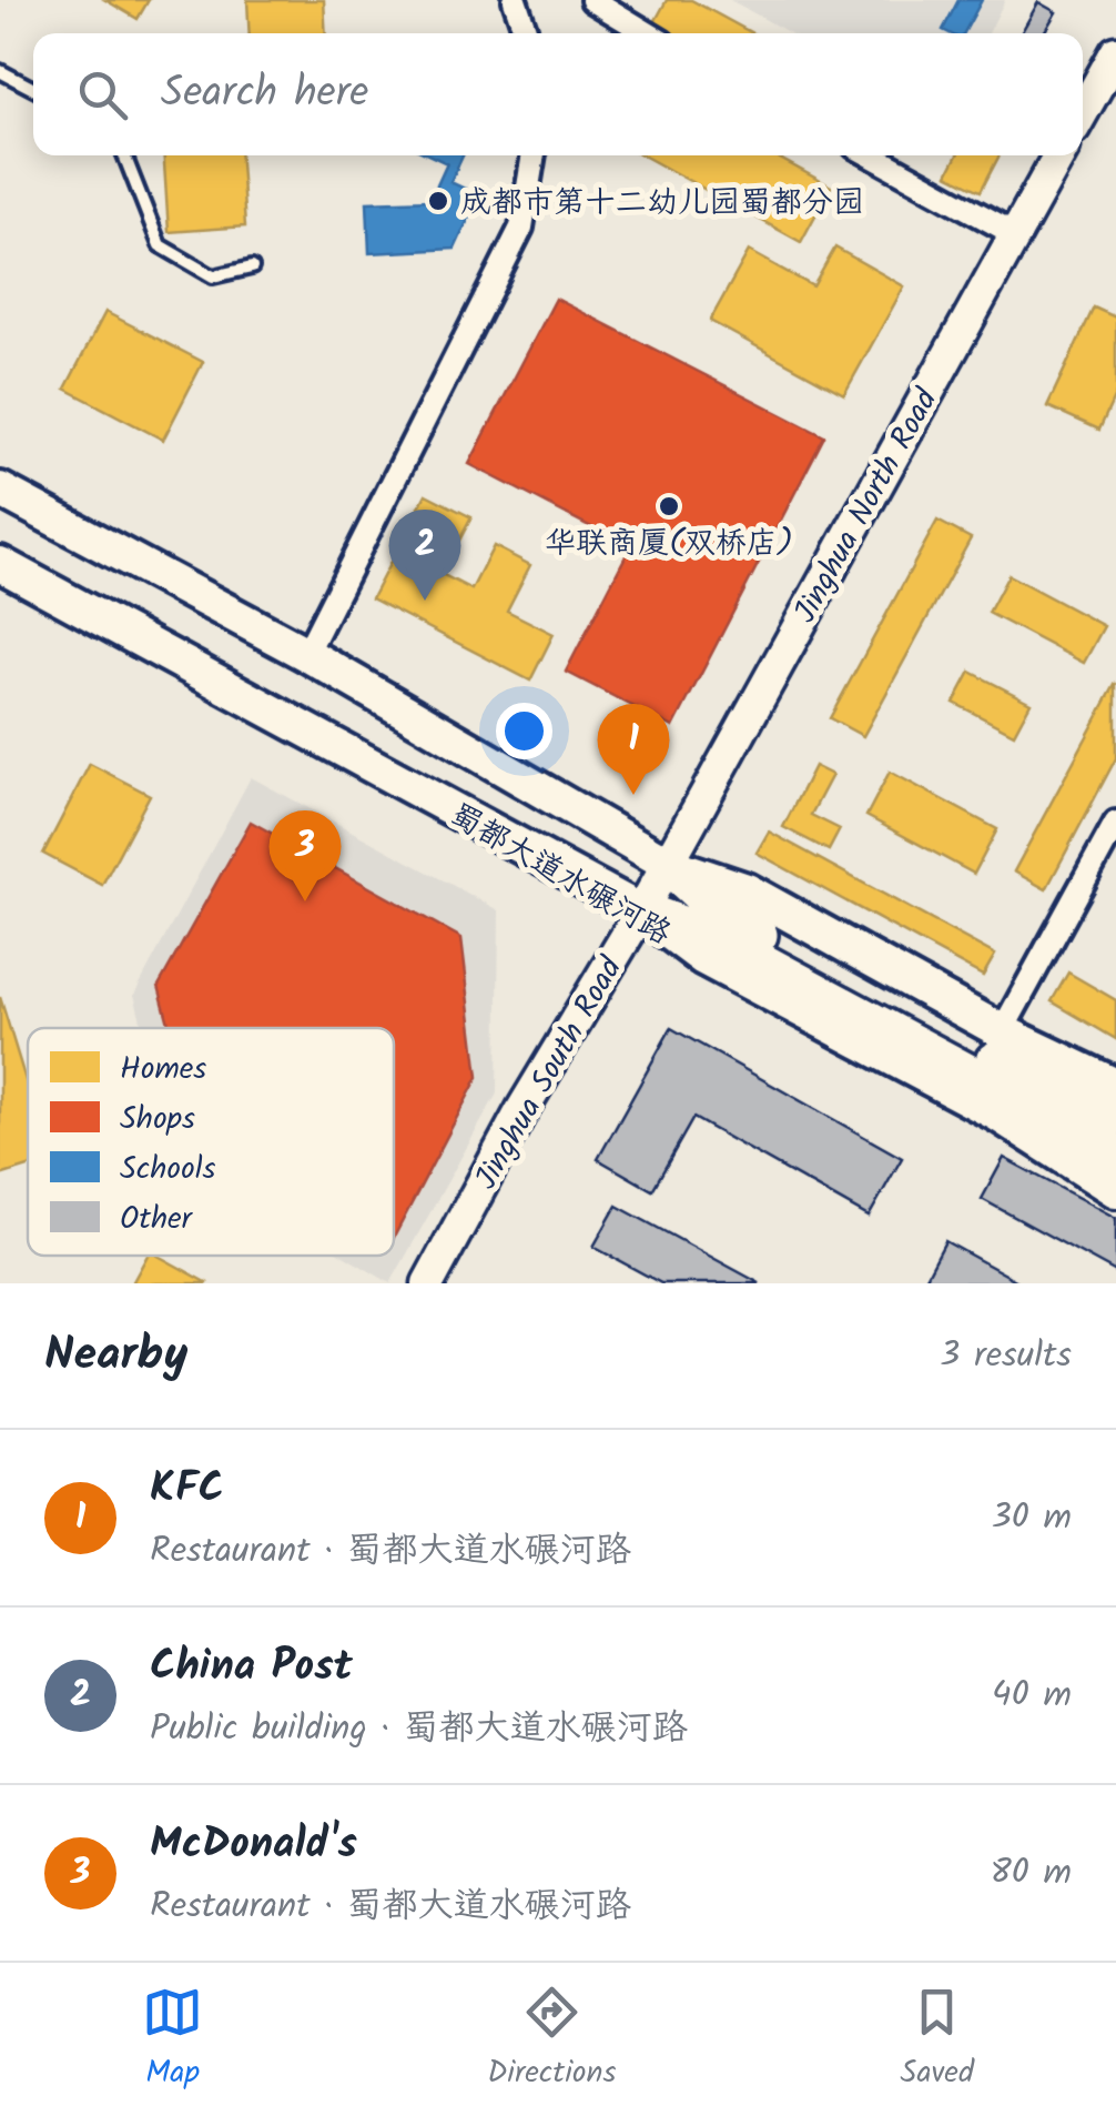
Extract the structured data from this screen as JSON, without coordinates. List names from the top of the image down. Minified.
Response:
{"streets":{"main road":["蜀都大道水碾河路"],"street":["Jinghua North Road","Jinghua South Road"]},"crossings":[["Jinghua North Road","蜀都大道水碾河路"],["Jinghua North Road","Jinghua South Road"],["蜀都大道水碾河路","Jinghua South Road"]],"places":["成都市第十二幼儿园蜀都分园","华联商厦(双桥店)"],"legend":["Homes","Shops","Schools","Other"],"page":{"search":"Search here","pins":["2","1","3"],"heading":["Nearby","3 results"],"list":[{"mark":"1","name":"KFC","note":"Restaurant · 蜀都大道水碾河路","value":"30 m"},{"mark":"2","name":"China Post","note":"Public building · 蜀都大道水碾河路","value":"40 m"},{"mark":"3","name":"McDonald's","note":"Restaurant · 蜀都大道水碾河路","value":"80 m"}],"nav":["Map","Directions","Saved"]}}
